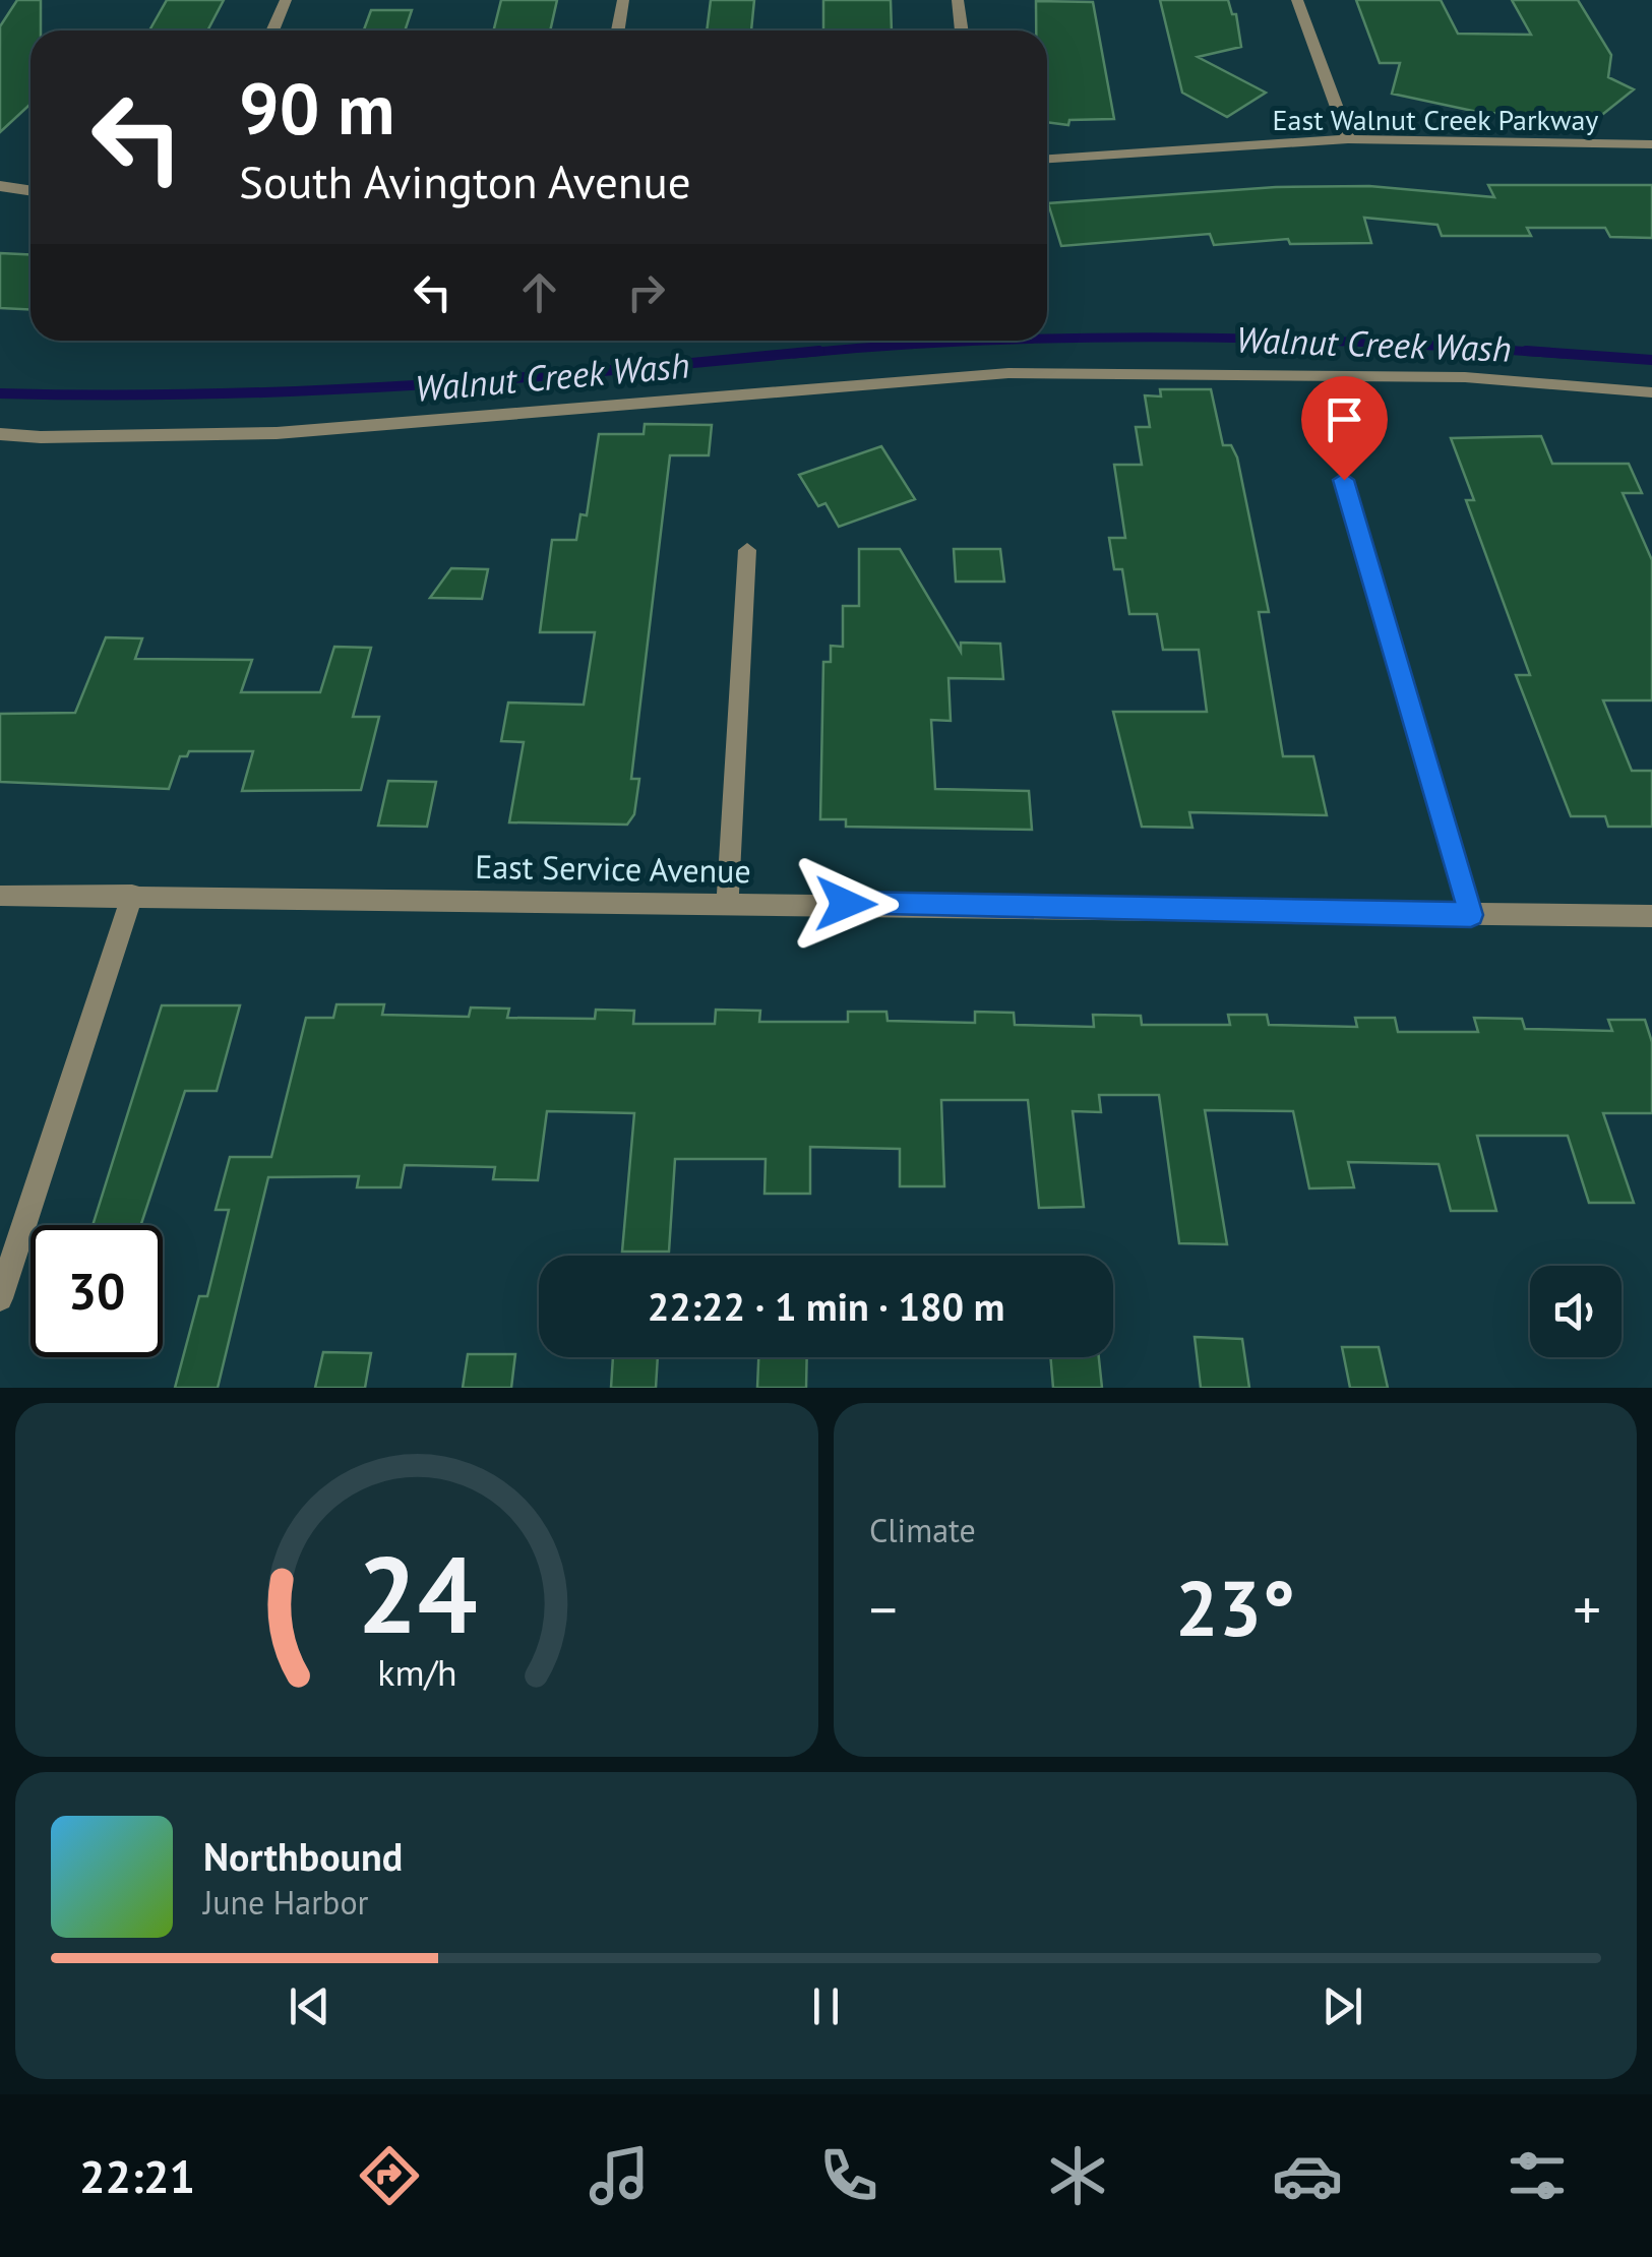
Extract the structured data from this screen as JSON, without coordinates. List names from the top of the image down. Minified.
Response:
{"streets":{"street":["East Walnut Creek Parkway","East Service Avenue"]},"water":["Walnut Creek Wash"],"page":{"turn":["90 m","South Avington Avenue"],"limit":"30","trip":"22:22 · 1 min · 180 m","tile":"Climate","heat":["−","23°","+"],"song":["Northbound","June Harbor"],"tabs":"22:21","gauge":["24","km/h"]}}
